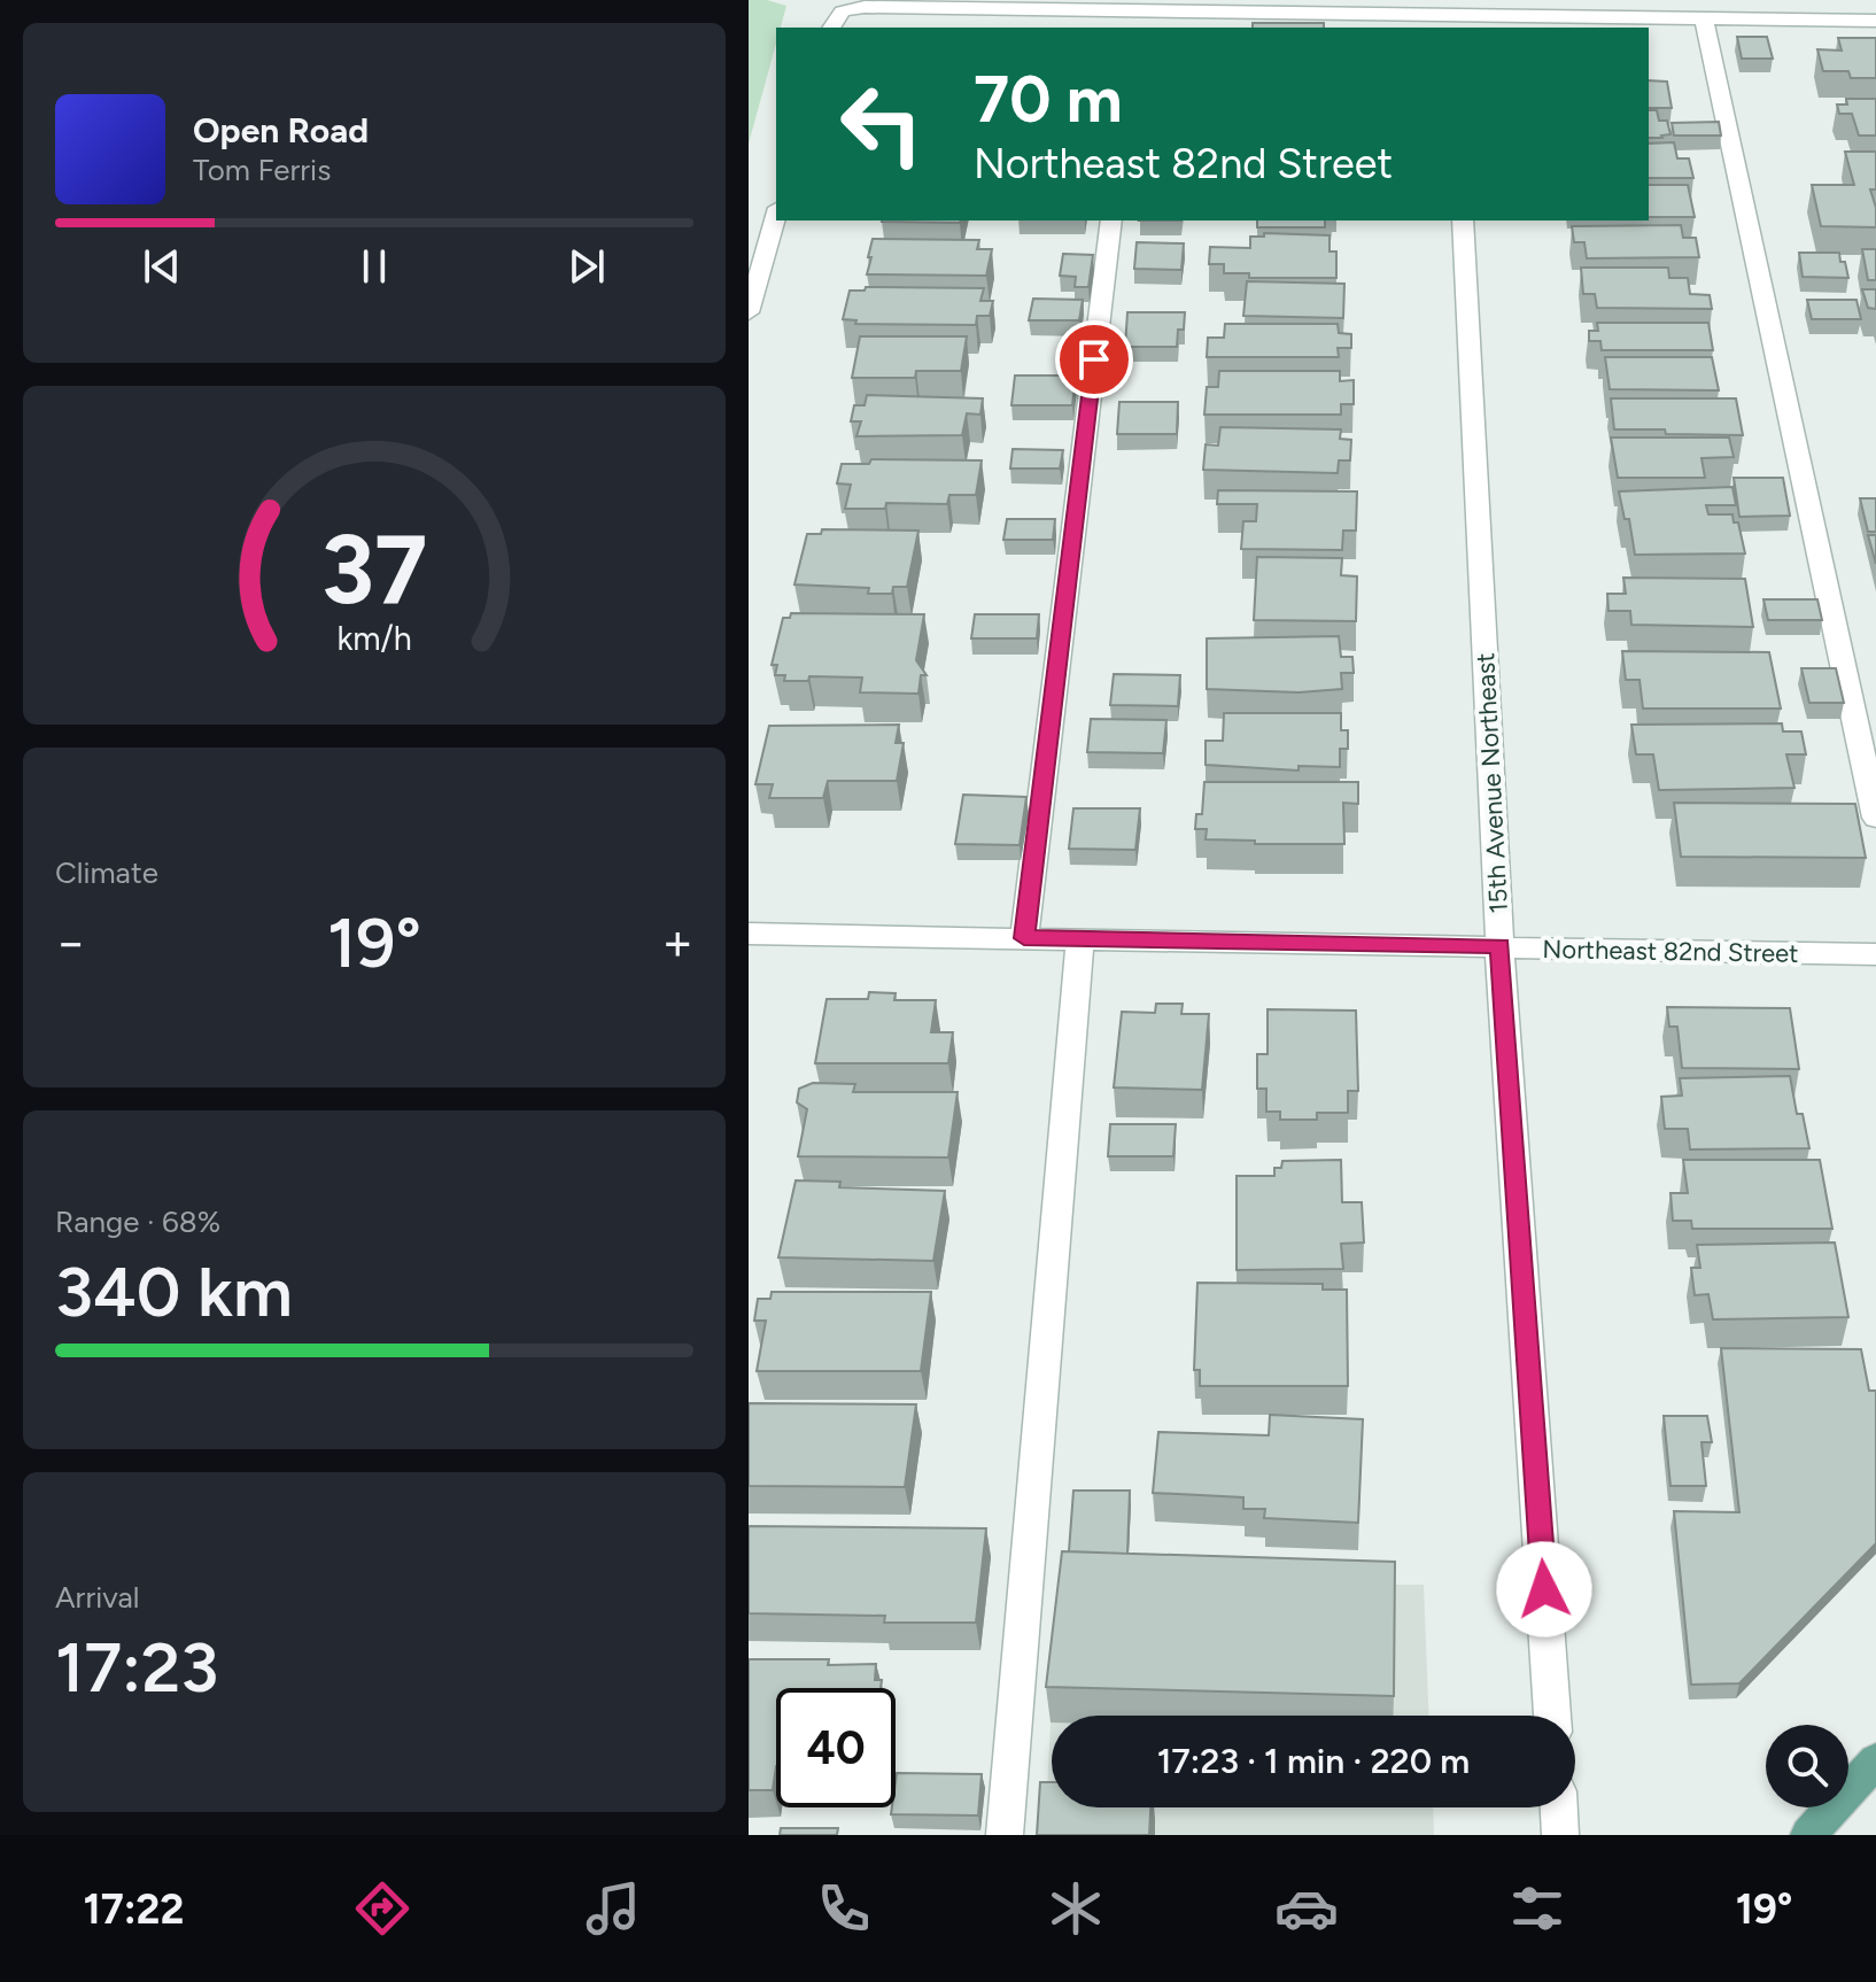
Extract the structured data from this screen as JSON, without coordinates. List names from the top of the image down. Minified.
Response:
{"streets":{"street":["15th Avenue Northeast","Northeast 82nd Street"]},"crossings":[["15th Avenue Northeast","Northeast 82nd Street"]],"page":{"turn":["70 m","Northeast 82nd Street"],"song":["Open Road","Tom Ferris"],"tile":["Climate",["Range · 68%","340 km"],["Arrival","17:23"]],"heat":["−","19°","+"],"limit":"40","trip":"17:23 · 1 min · 220 m","tabs":["17:22","19°"],"gauge":["37","km/h"]}}
